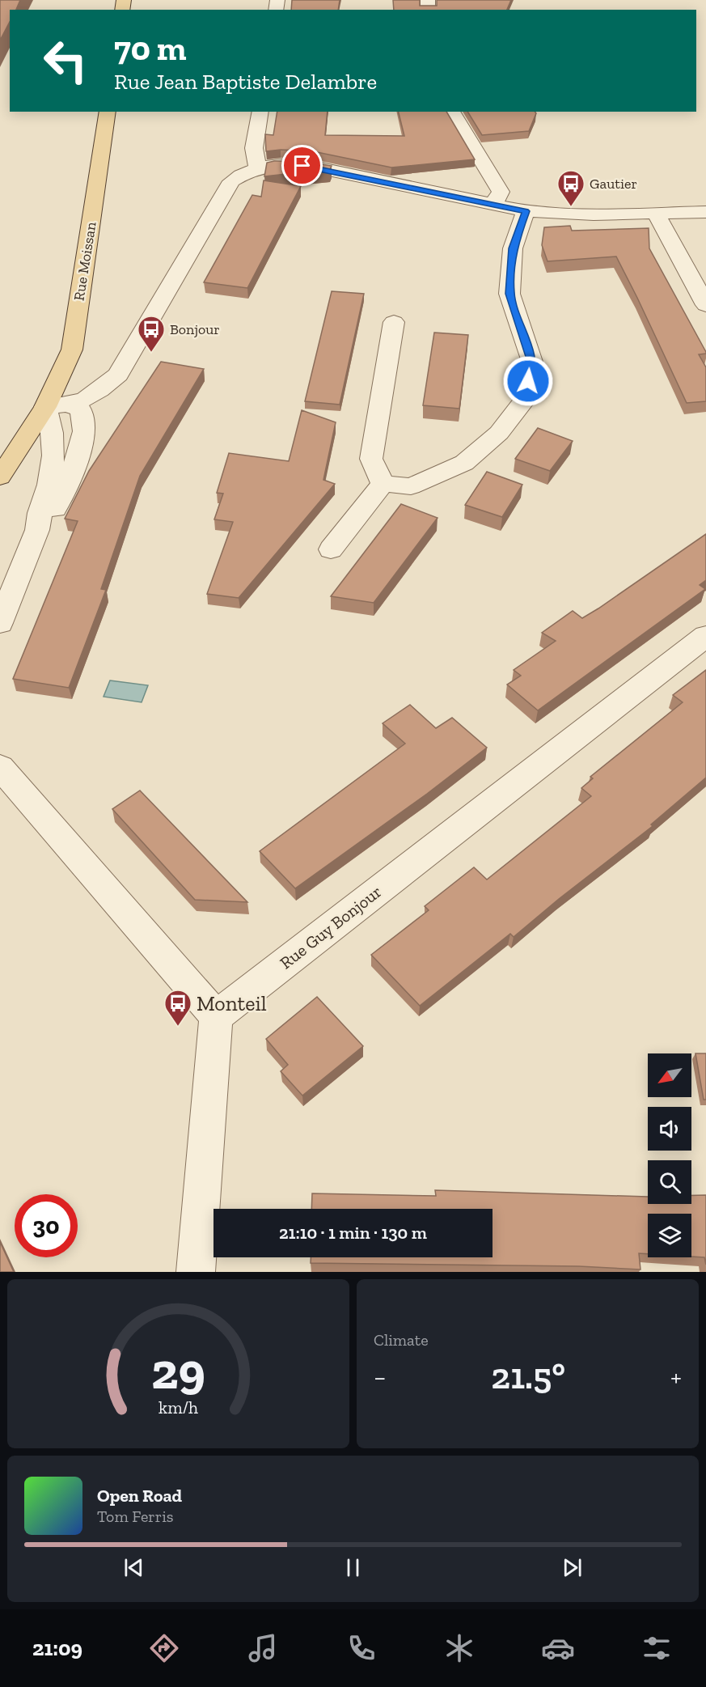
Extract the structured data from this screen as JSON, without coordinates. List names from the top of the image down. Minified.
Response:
{"streets":{"main road":["Rue Moissan"],"street":["Rue Guy Bonjour"]},"places":{"bus stop":["Gautier","Bonjour","Monteil"]},"north":"bottom left","page":{"turn":["70 m","Rue Jean Baptiste Delambre"],"limit":"30","trip":"21:10 · 1 min · 130 m","tile":"Climate","heat":["−","21.5°","+"],"song":["Open Road","Tom Ferris"],"tabs":"21:09","gauge":["29","km/h"]}}
